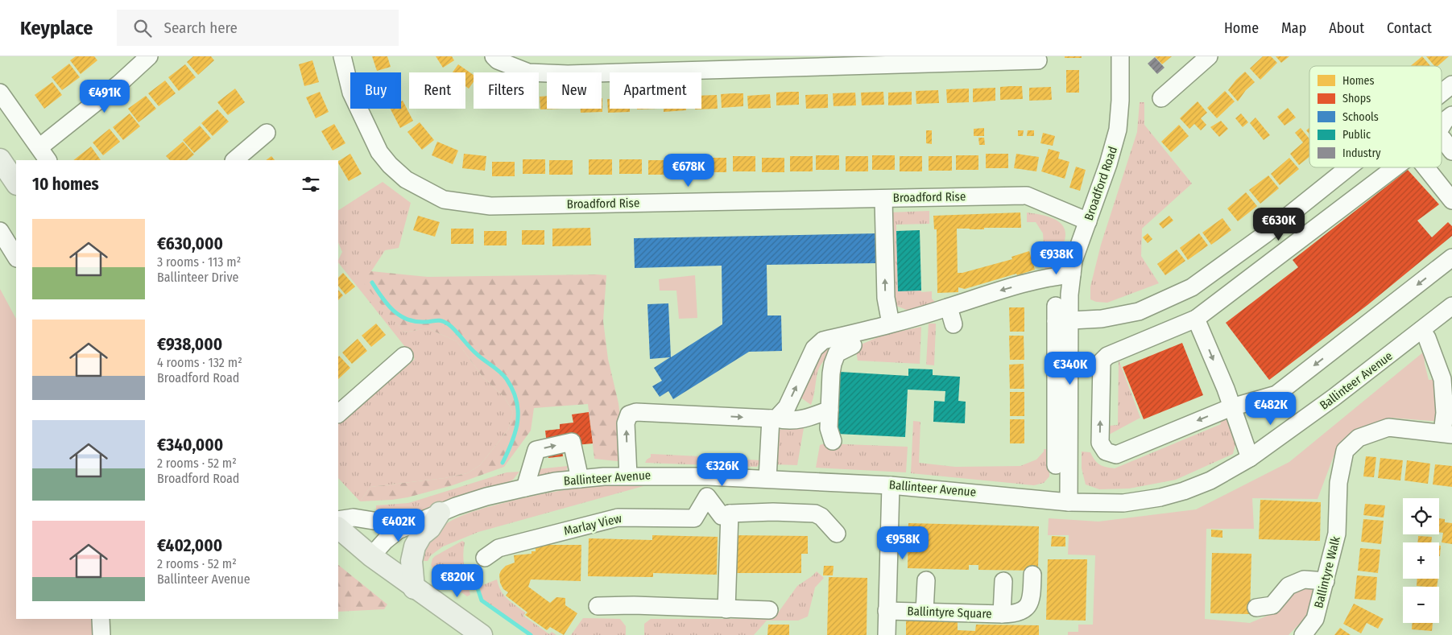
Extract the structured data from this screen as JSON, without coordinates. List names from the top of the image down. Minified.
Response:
{"streets":{"street":["Broadford Road","Broadford Rise","Ballinteer Avenue","Marlay View","Ballintyre Walk","Ballintyre Square"]},"crossings":[["Broadford Road","Broadford Rise"],["Broadford Road","Ballinteer Avenue"]],"legend":["Homes","Shops","Schools","Public","Industry"],"page":{"header":"Keyplace","search":"Search here","nav":["Home","Map","About","Contact"],"chip":["Buy","Rent","Filters","New","Apartment"],"price":["€491K","€678K","€630K","€938K","€340K","€482K","€326K","€402K","€958K","€820K"],"heading":"10 homes","list":[{"name":"€630,000","note":"3 rooms · 113 m² · Ballinteer Drive"},{"name":"€938,000","note":"4 rooms · 132 m² · Broadford Road"},{"name":"€340,000","note":"2 rooms · 52 m² · Broadford Road"},{"name":"€402,000","note":"2 rooms · 52 m² · Ballinteer Avenue"}],"map_buttons":["+","−"]}}
